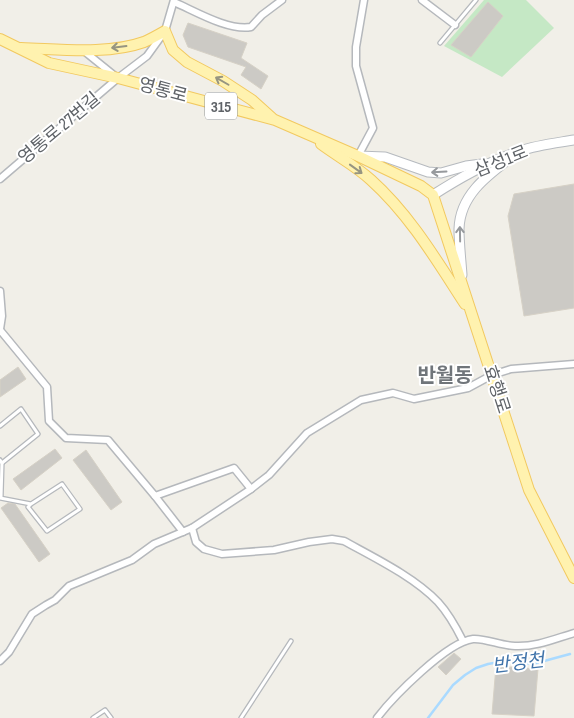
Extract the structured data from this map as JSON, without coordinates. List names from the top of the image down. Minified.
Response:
{"streets":{"main road":["영통로","315","삼성1로","효행로"],"street":["영통로 27번길"]},"crossings":[["영통로","315"],["영통로","영통로 27번길"],["영통로","삼성1로"],["영통로","효행로"],["315","효행로"],["삼성1로","효행로"]],"districts":["반월동"],"water":["반정천"]}
